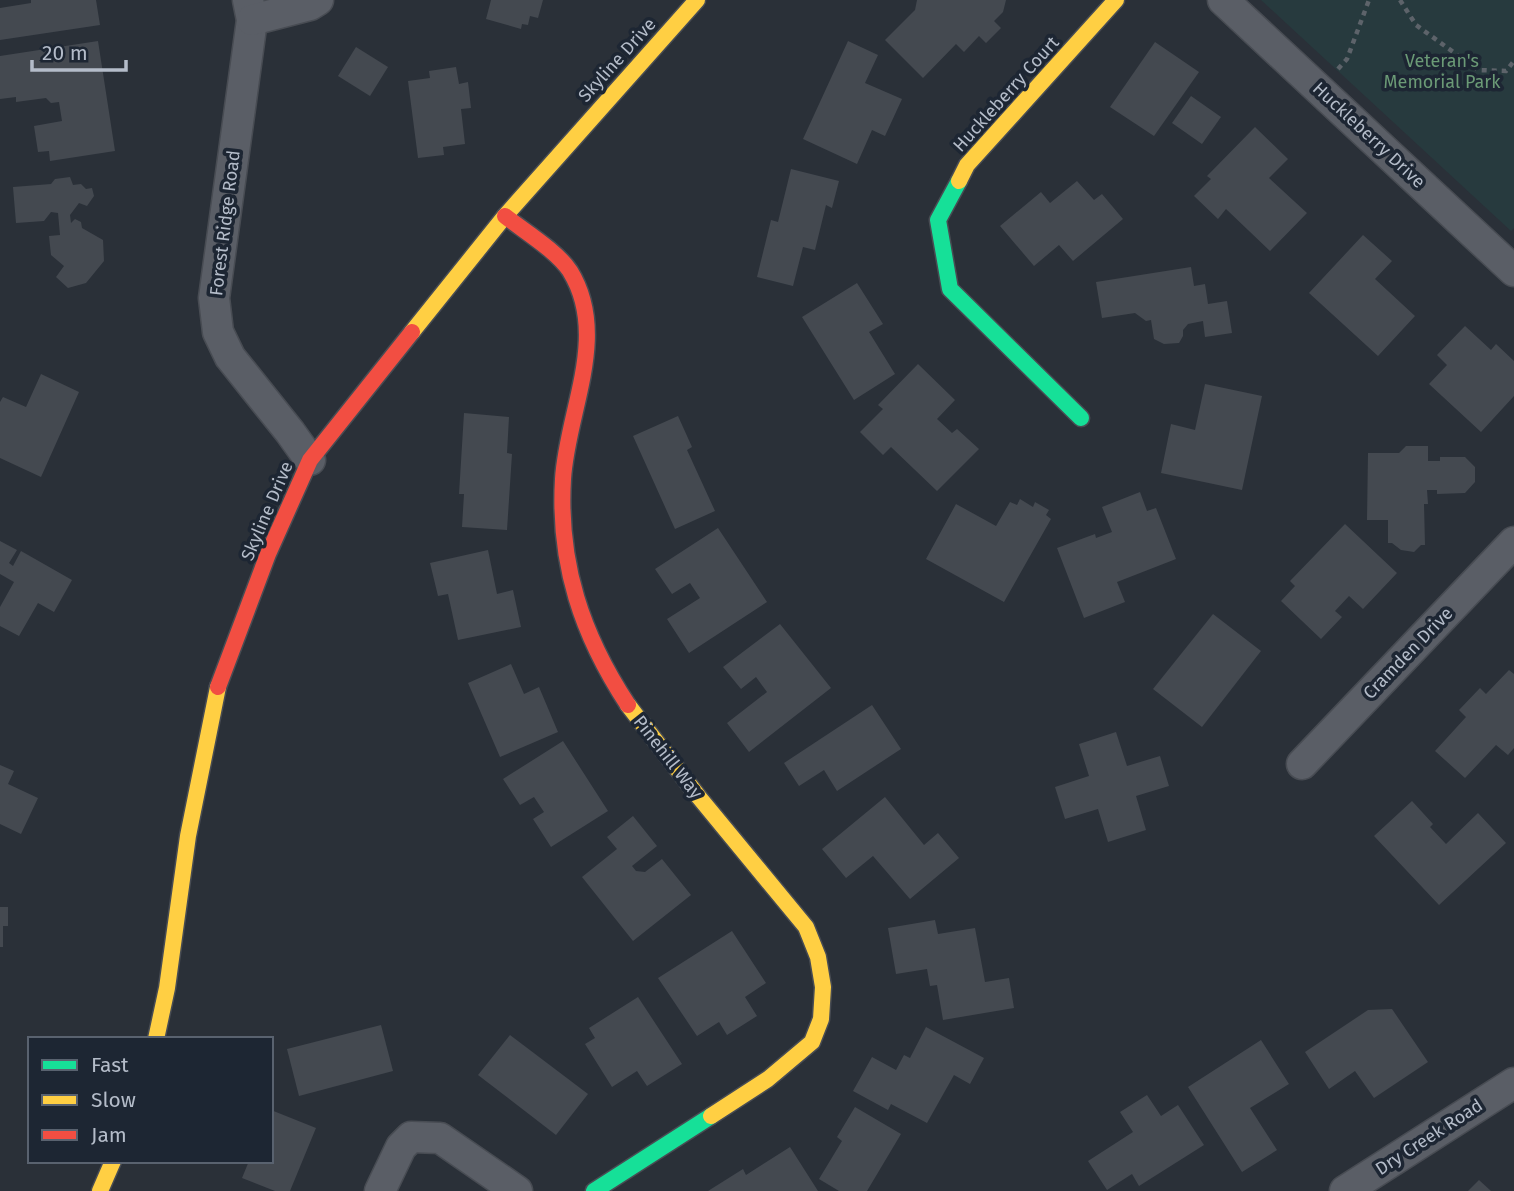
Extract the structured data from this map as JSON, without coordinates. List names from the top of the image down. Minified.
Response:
{"streets":{"street":["Skyline Drive","Huckleberry Court","Huckleberry Drive","Forest Ridge Road","Cramden Drive","Pinehill Way","Dry Creek Road"]},"crossings":[["Skyline Drive","Forest Ridge Road"],["Skyline Drive","Pinehill Way"]],"parks":["Veteran's Memorial Park"],"legend":["Fast","Slow","Jam"],"scale_bar":"20 m"}
